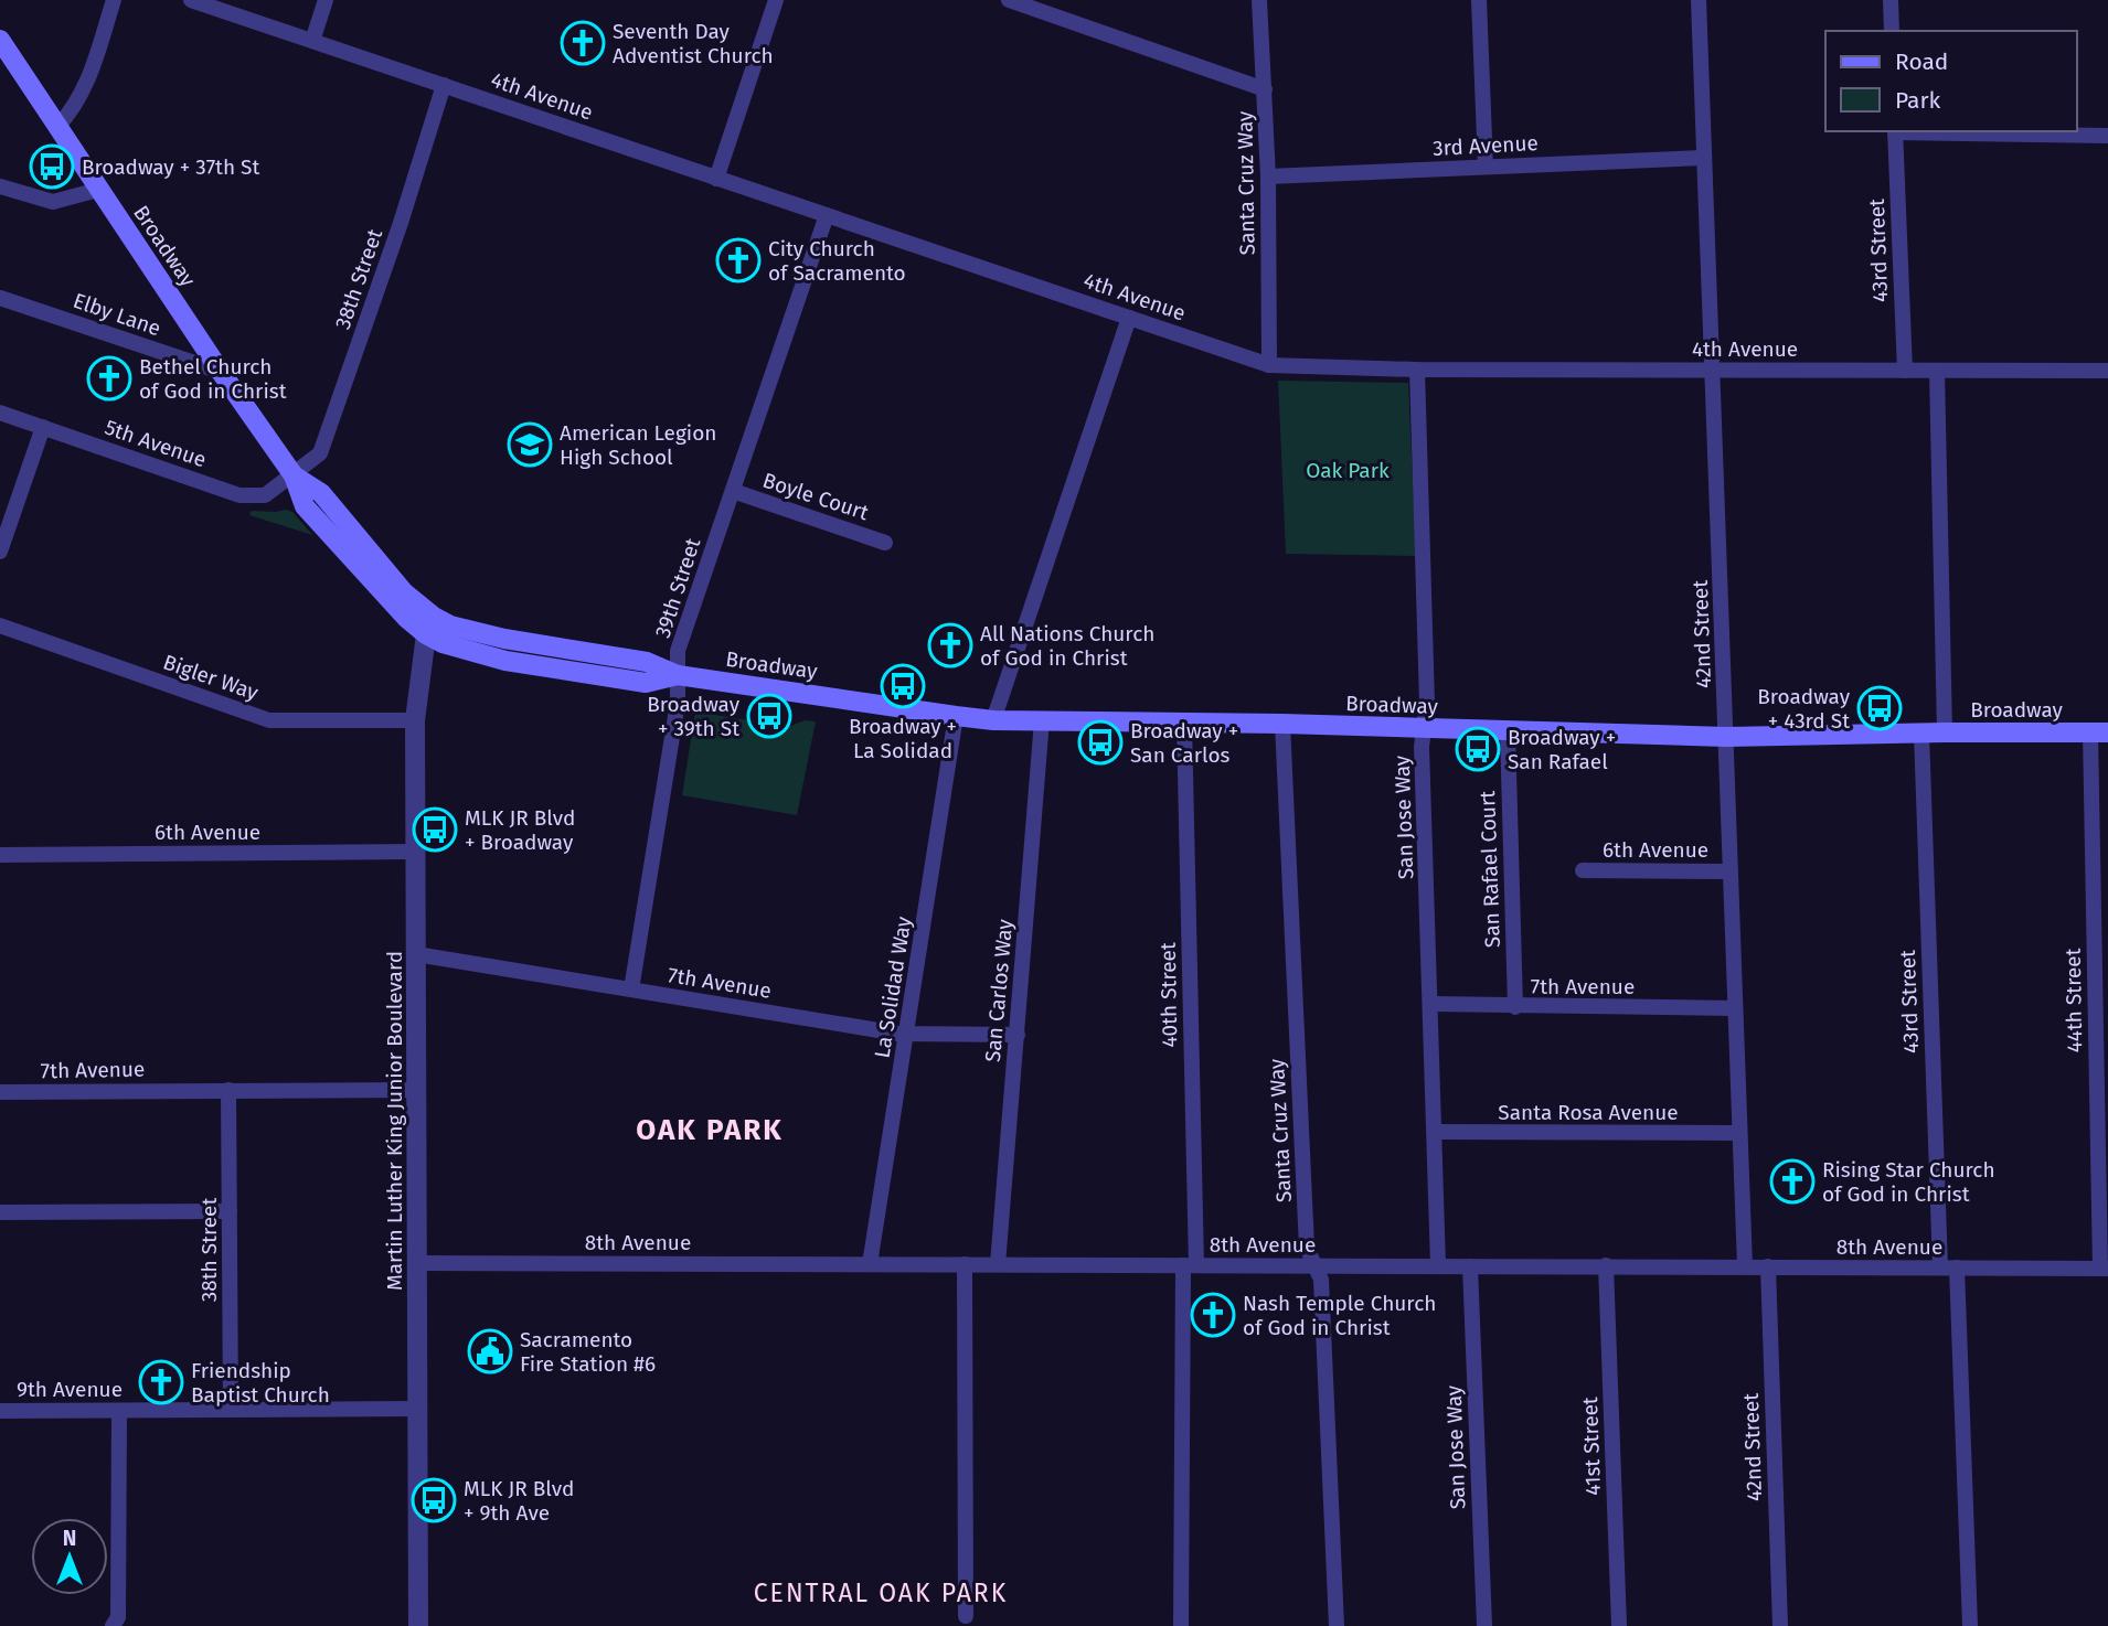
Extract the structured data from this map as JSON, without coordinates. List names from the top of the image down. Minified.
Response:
{"streets":{"main road":["Broadway"],"street":["4th Avenue","3rd Avenue","Santa Cruz Way","43rd Street","38th Street","Elby Lane","5th Avenue","Boyle Court","39th Street","42nd Street","Bigler Way","San Jose Way","6th Avenue","San Rafael Court","7th Avenue","La Solidad Way","San Carlos Way","40th Street","44th Street","Santa Rosa Avenue","Martin Luther King Junior Boulevard","8th Avenue","9th Avenue","41st Street"]},"crossings":[["4th Avenue","Santa Cruz Way"],["4th Avenue","43rd Street"],["4th Avenue","38th Street"],["4th Avenue","39th Street"],["4th Avenue","42nd Street"],["4th Avenue","San Jose Way"],["3rd Avenue","Santa Cruz Way"],["3rd Avenue","42nd Street"],["Santa Cruz Way","Broadway"],["Santa Cruz Way","8th Avenue"],["Broadway","43rd Street"],["Broadway","38th Street"],["Broadway","Elby Lane"],["Broadway","5th Avenue"],["Broadway","39th Street"],["Broadway","42nd Street"],["Broadway","San Jose Way"],["Broadway","San Rafael Court"],["Broadway","La Solidad Way"],["Broadway","San Carlos Way"],["Broadway","40th Street"],["Broadway","44th Street"],["Broadway","Martin Luther King Junior Boulevard"],["43rd Street","8th Avenue"],["38th Street","5th Avenue"],["38th Street","7th Avenue"],["38th Street","9th Avenue"],["Boyle Court","39th Street"],["39th Street","7th Avenue"],["42nd Street","6th Avenue"],["42nd Street","7th Avenue"],["42nd Street","Santa Rosa Avenue"],["42nd Street","8th Avenue"],["Bigler Way","Martin Luther King Junior Boulevard"],["San Jose Way","7th Avenue"],["San Jose Way","Santa Rosa Avenue"],["San Jose Way","8th Avenue"],["6th Avenue","Martin Luther King Junior Boulevard"],["San Rafael Court","7th Avenue"],["7th Avenue","La Solidad Way"],["7th Avenue","San Carlos Way"],["7th Avenue","Martin Luther King Junior Boulevard"],["La Solidad Way","8th Avenue"],["San Carlos Way","8th Avenue"],["40th Street","8th Avenue"],["44th Street","8th Avenue"],["Martin Luther King Junior Boulevard","8th Avenue"],["Martin Luther King Junior Boulevard","9th Avenue"],["8th Avenue","41st Street"]],"districts":["OAK PARK","CENTRAL OAK PARK"],"parks":["Oak Park"],"places":{"church":["Seventh Day Adventist Church","City Church of Sacramento","Bethel Church of God in Christ","All Nations Church of God in Christ","Rising Star Church of God in Christ","Nash Temple Church of God in Christ","Friendship Baptist Church"],"bus stop":["Broadway + 37th St","Broadway + La Solidad","Broadway + 43rd St","Broadway + 39th St","Broadway + San Carlos","Broadway + San Rafael","MLK JR Blvd + Broadway","MLK JR Blvd + 9th Ave"],"school or university":["American Legion High School"],"public building":["Sacramento Fire Station #6"]},"legend":["Road","Park"],"north":"top"}
